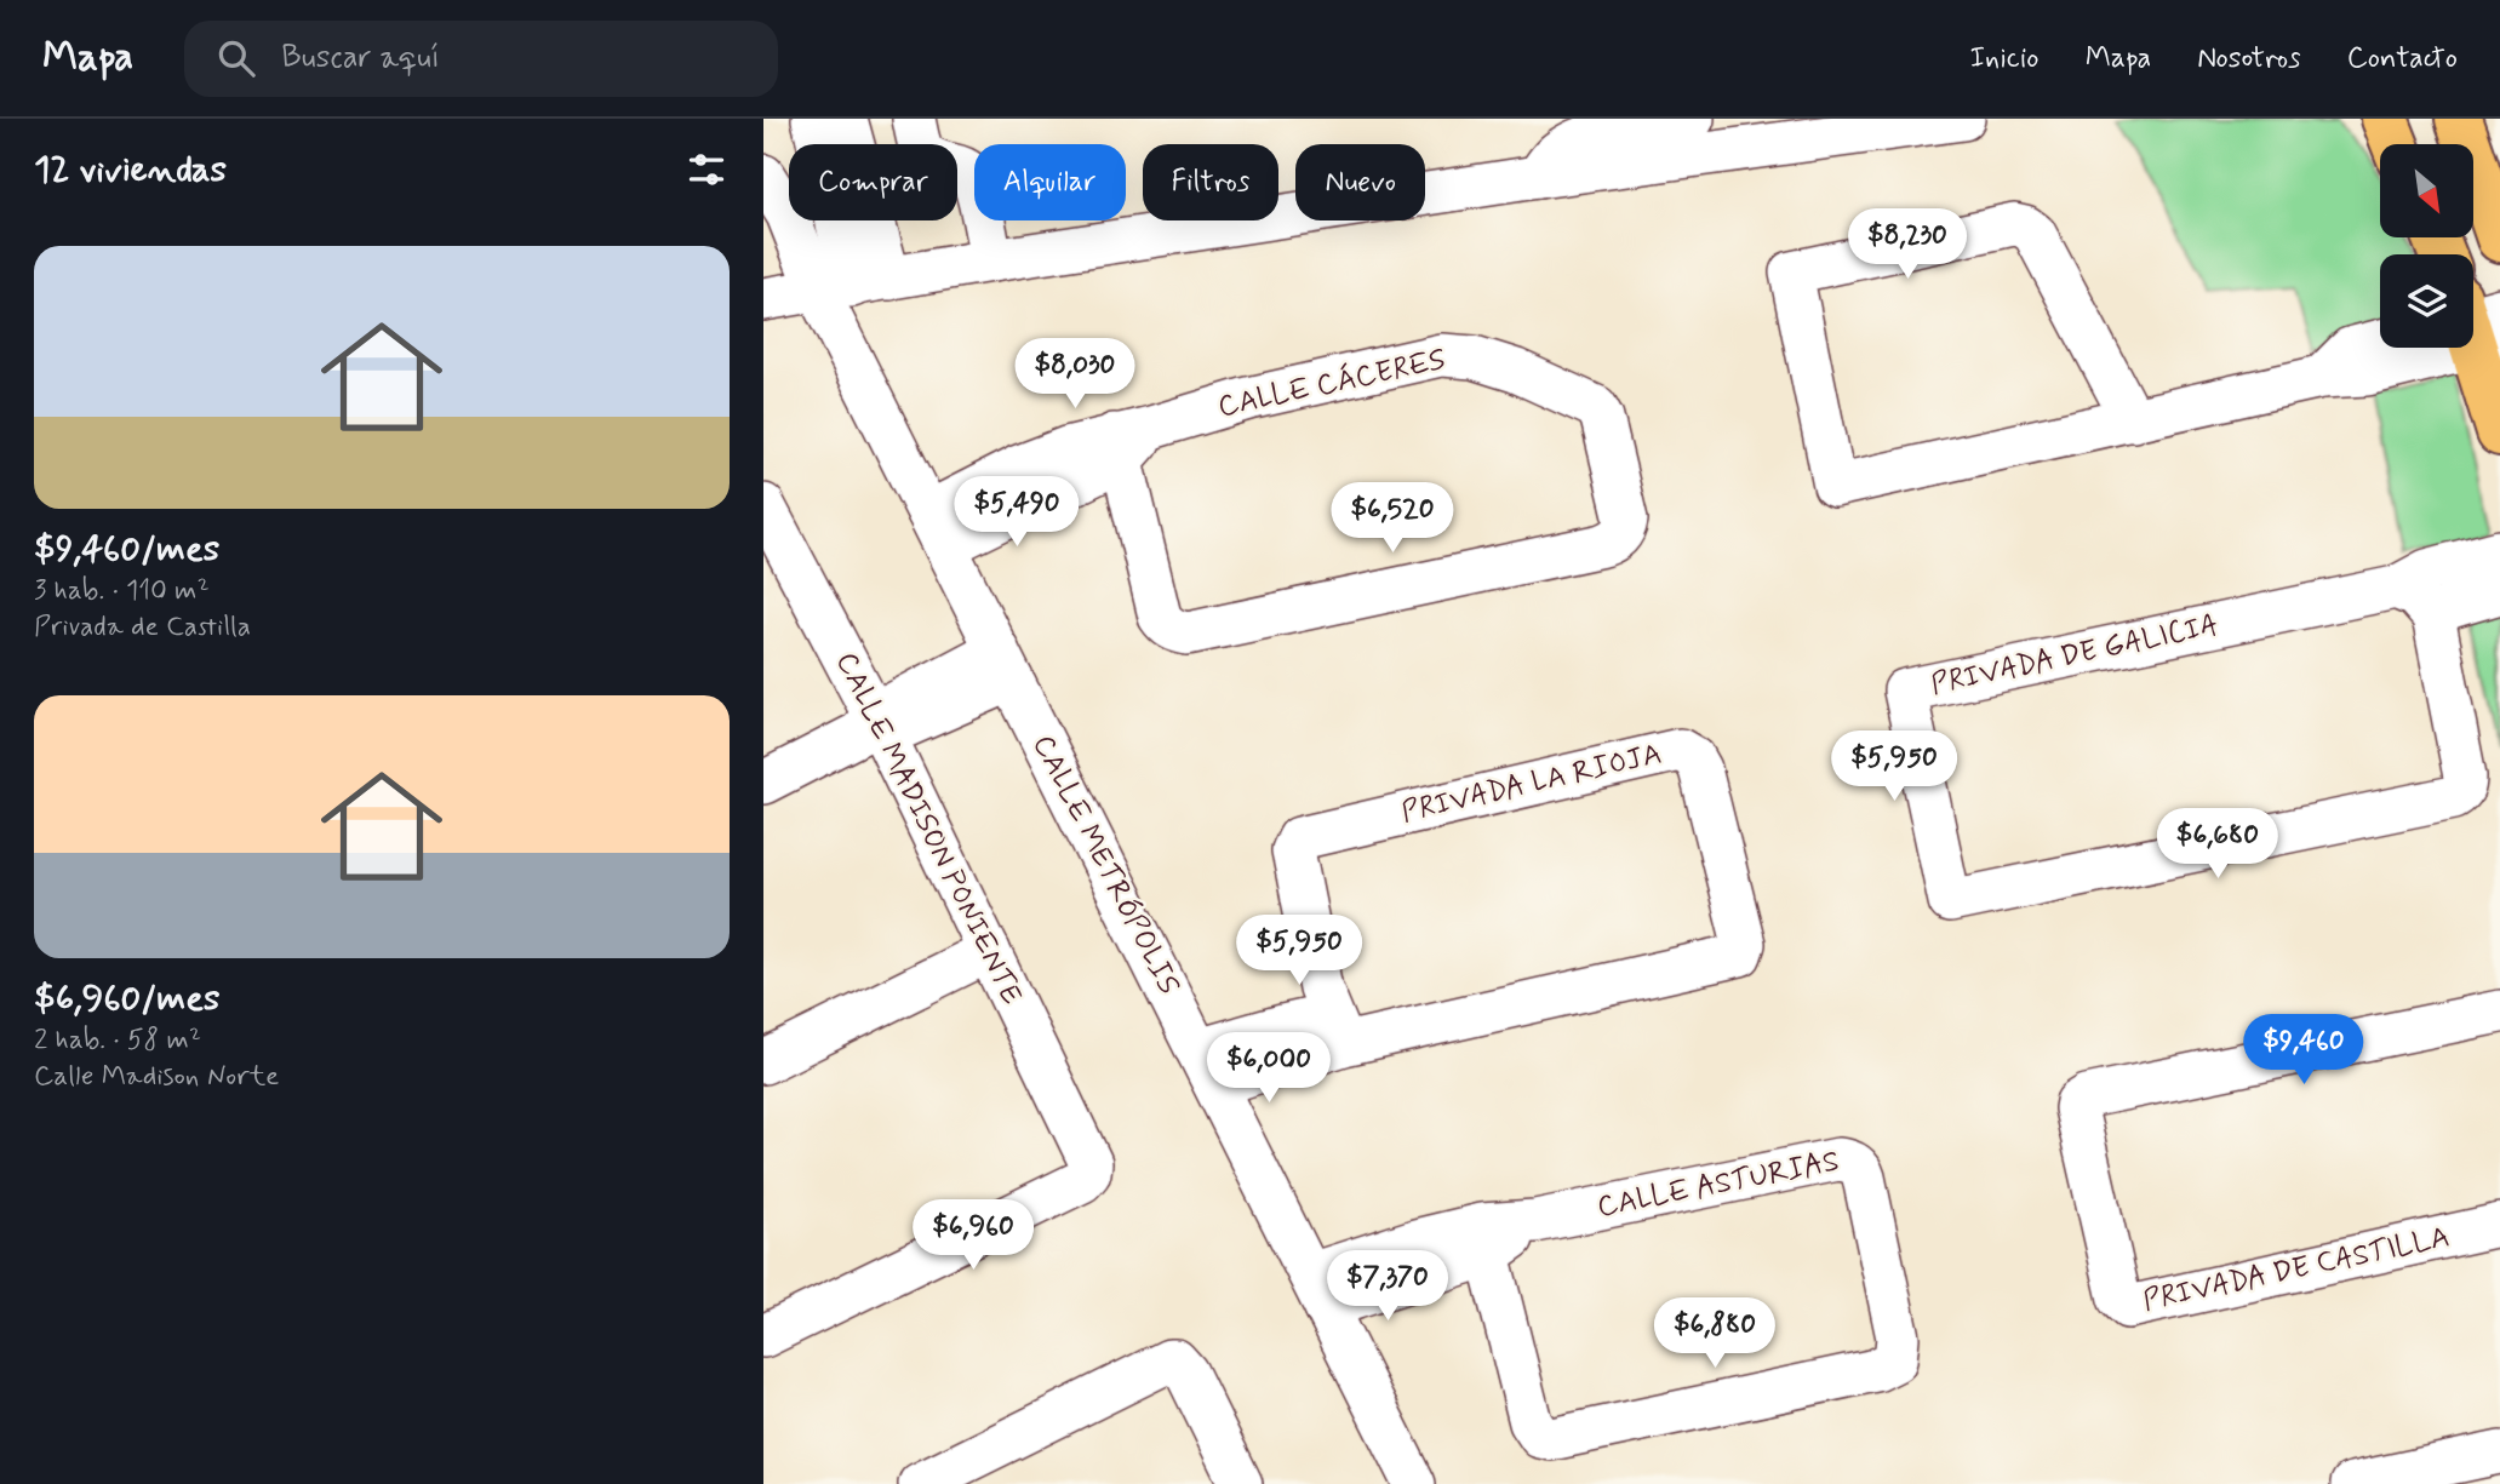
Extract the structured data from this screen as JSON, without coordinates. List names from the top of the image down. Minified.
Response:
{"streets":{"street":["CALLE CÁCERES","PRIVADA DE GALICIA","PRIVADA LA RIOJA","CALLE MADISON PONIENTE","CALLE METRÓPOLIS","CALLE ASTURIAS","PRIVADA DE CASTILLA"]},"crossings":[["CALLE CÁCERES","CALLE METRÓPOLIS"],["PRIVADA LA RIOJA","CALLE METRÓPOLIS"],["CALLE METRÓPOLIS","CALLE ASTURIAS"]],"north":"bottom right","page":{"header":"Mapa","search":"Buscar aquí","nav":["Inicio","Mapa","Nosotros","Contacto"],"heading":"12 viviendas","chip":["Comprar","Alquilar","Filtros","Nuevo"],"price":["$8,230","$8,030","$5,490","$6,520","$5,950","$6,680","$5,950","$9,460","$6,000","$6,960","$7,370","$6,880"],"list":[{"name":"$9,460/mes","note":"3 hab. · 110 m² · Privada de Castilla"},{"name":"$6,960/mes","note":"2 hab. · 58 m² · Calle Madison Norte"}]}}
